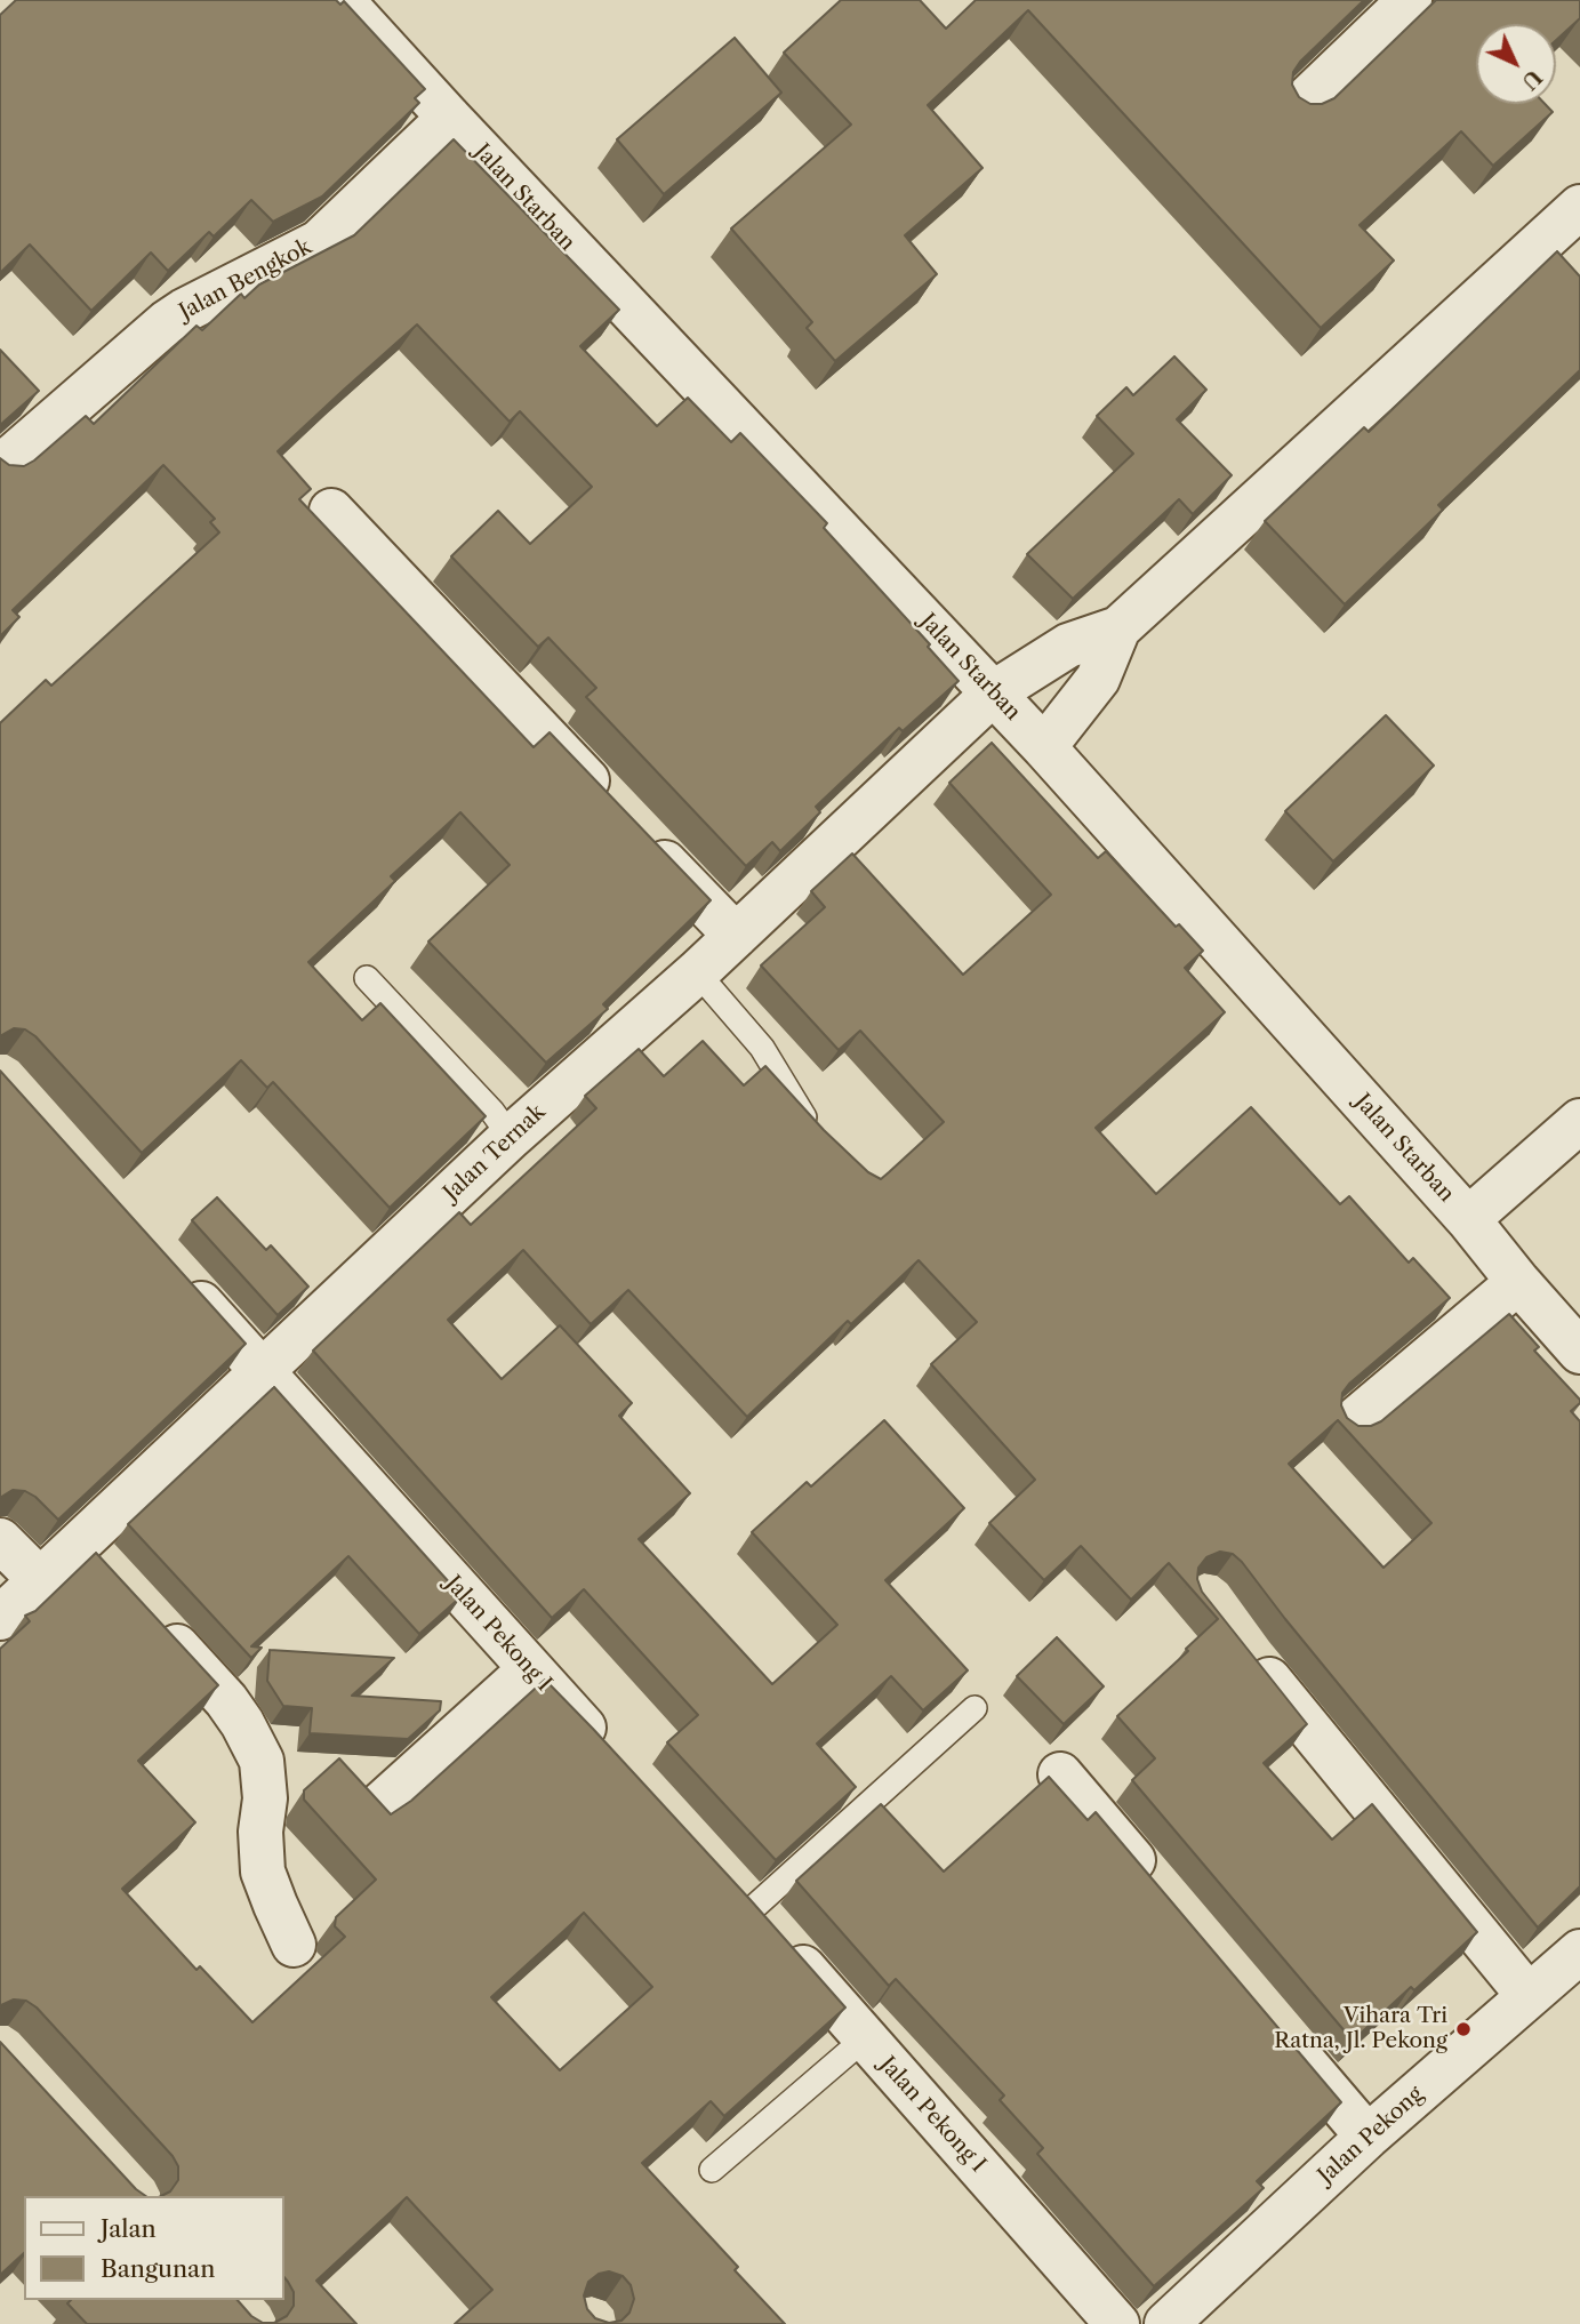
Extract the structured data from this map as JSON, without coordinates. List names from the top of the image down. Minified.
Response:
{"streets":{"street":["Jalan Starban","Jalan Bengkok","Jalan Ternak","Jalan Pekong I","Jalan Pekong"]},"crossings":[["Jalan Starban","Jalan Bengkok"],["Jalan Starban","Jalan Ternak"],["Jalan Ternak","Jalan Pekong I"]],"places":["Vihara Tri Ratna, Jl. Pekong"],"legend":["Jalan","Bangunan"],"north":"bottom right"}
